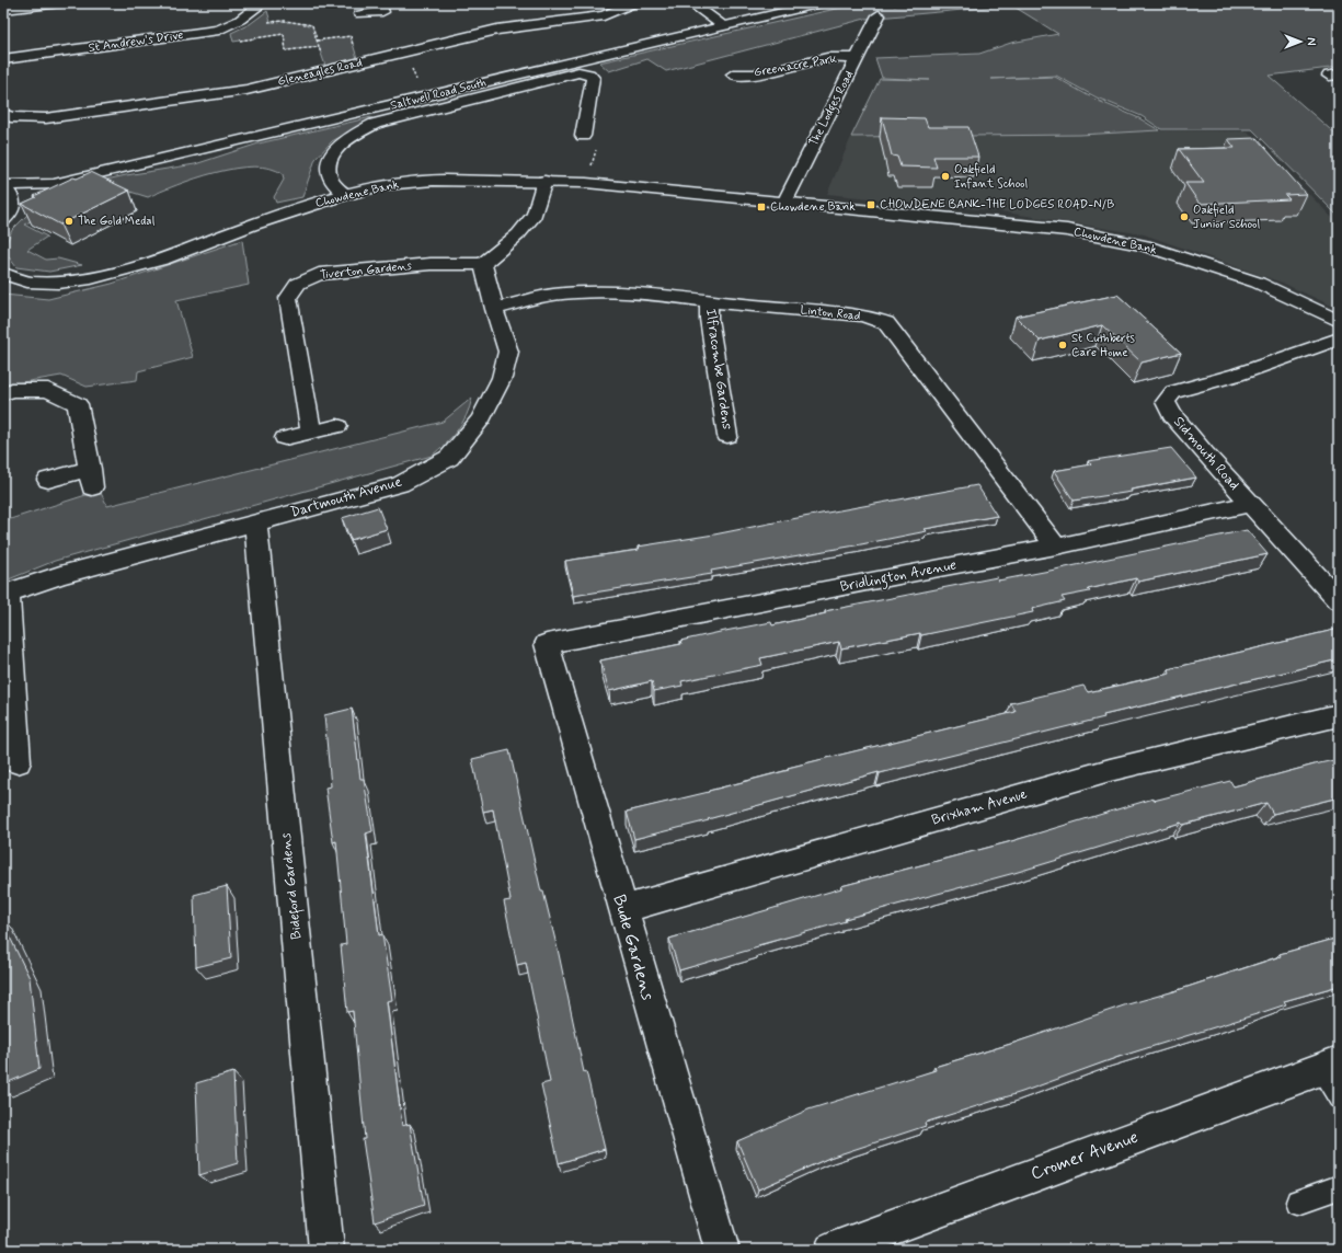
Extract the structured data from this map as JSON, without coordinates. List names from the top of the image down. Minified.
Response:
{"streets":{"street":["St Andrew's Drive","Greenacre Park","Gleneagles Road","Saltwell Road South","The Lodges Road","Chowdene Bank","Tiverton Gardens","Linton Road","Ilfracombe Gardens","Sidmouth Road","Dartmouth Avenue","Bridlington Avenue","Brixham Avenue","Bideford Gardens","Bude Gardens","Cromer Avenue"]},"crossings":[["Greenacre Park","The Lodges Road"],["The Lodges Road","Chowdene Bank"],["Tiverton Gardens","Dartmouth Avenue"],["Linton Road","Ilfracombe Gardens"],["Linton Road","Dartmouth Avenue"],["Linton Road","Bridlington Avenue"],["Sidmouth Road","Bridlington Avenue"],["Dartmouth Avenue","Bideford Gardens"],["Bridlington Avenue","Bude Gardens"],["Brixham Avenue","Bude Gardens"]],"places":{"other":["Oakfield Infant School","Oakfield Junior School","The Gold Medal","St Cuthberts Care Home"],"transit":["CHOWDENE BANK-THE LODGES ROAD-N/B","Chowdene Bank"]},"north":"right"}
